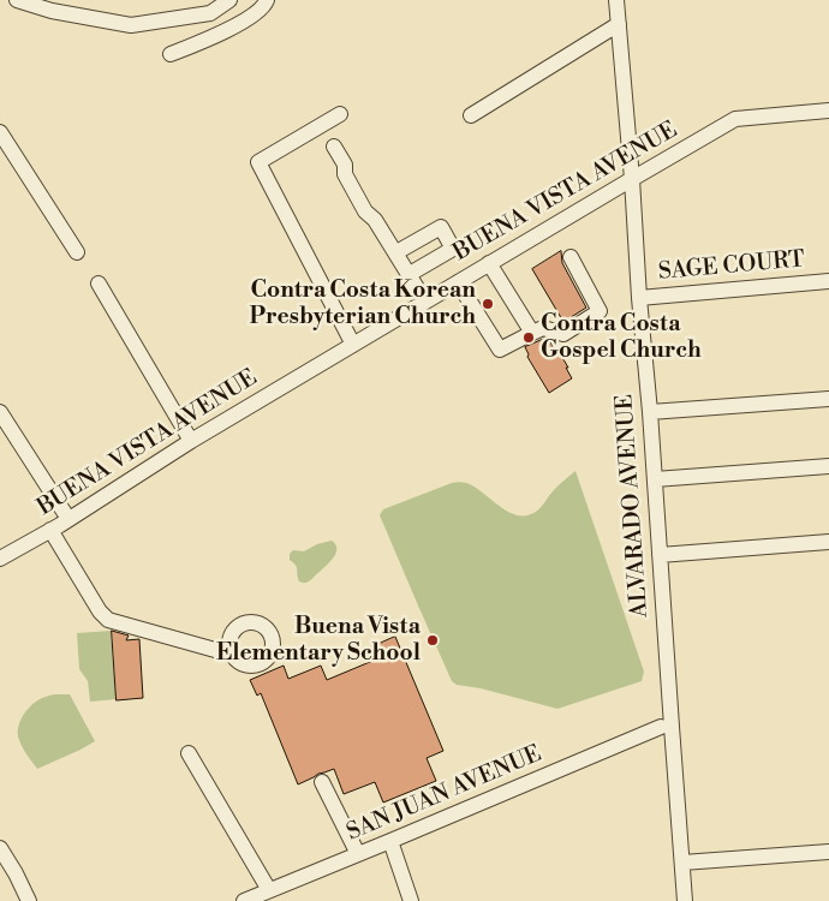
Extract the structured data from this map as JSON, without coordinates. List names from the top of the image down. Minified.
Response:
{"streets":{"street":["BUENA VISTA AVENUE","SAGE COURT","ALVARADO AVENUE","SAN JUAN AVENUE"]},"crossings":[["BUENA VISTA AVENUE","ALVARADO AVENUE"],["SAGE COURT","ALVARADO AVENUE"]],"places":["Contra Costa Korean Presbyterian Church","Contra Costa Gospel Church","Buena Vista Elementary School"]}
